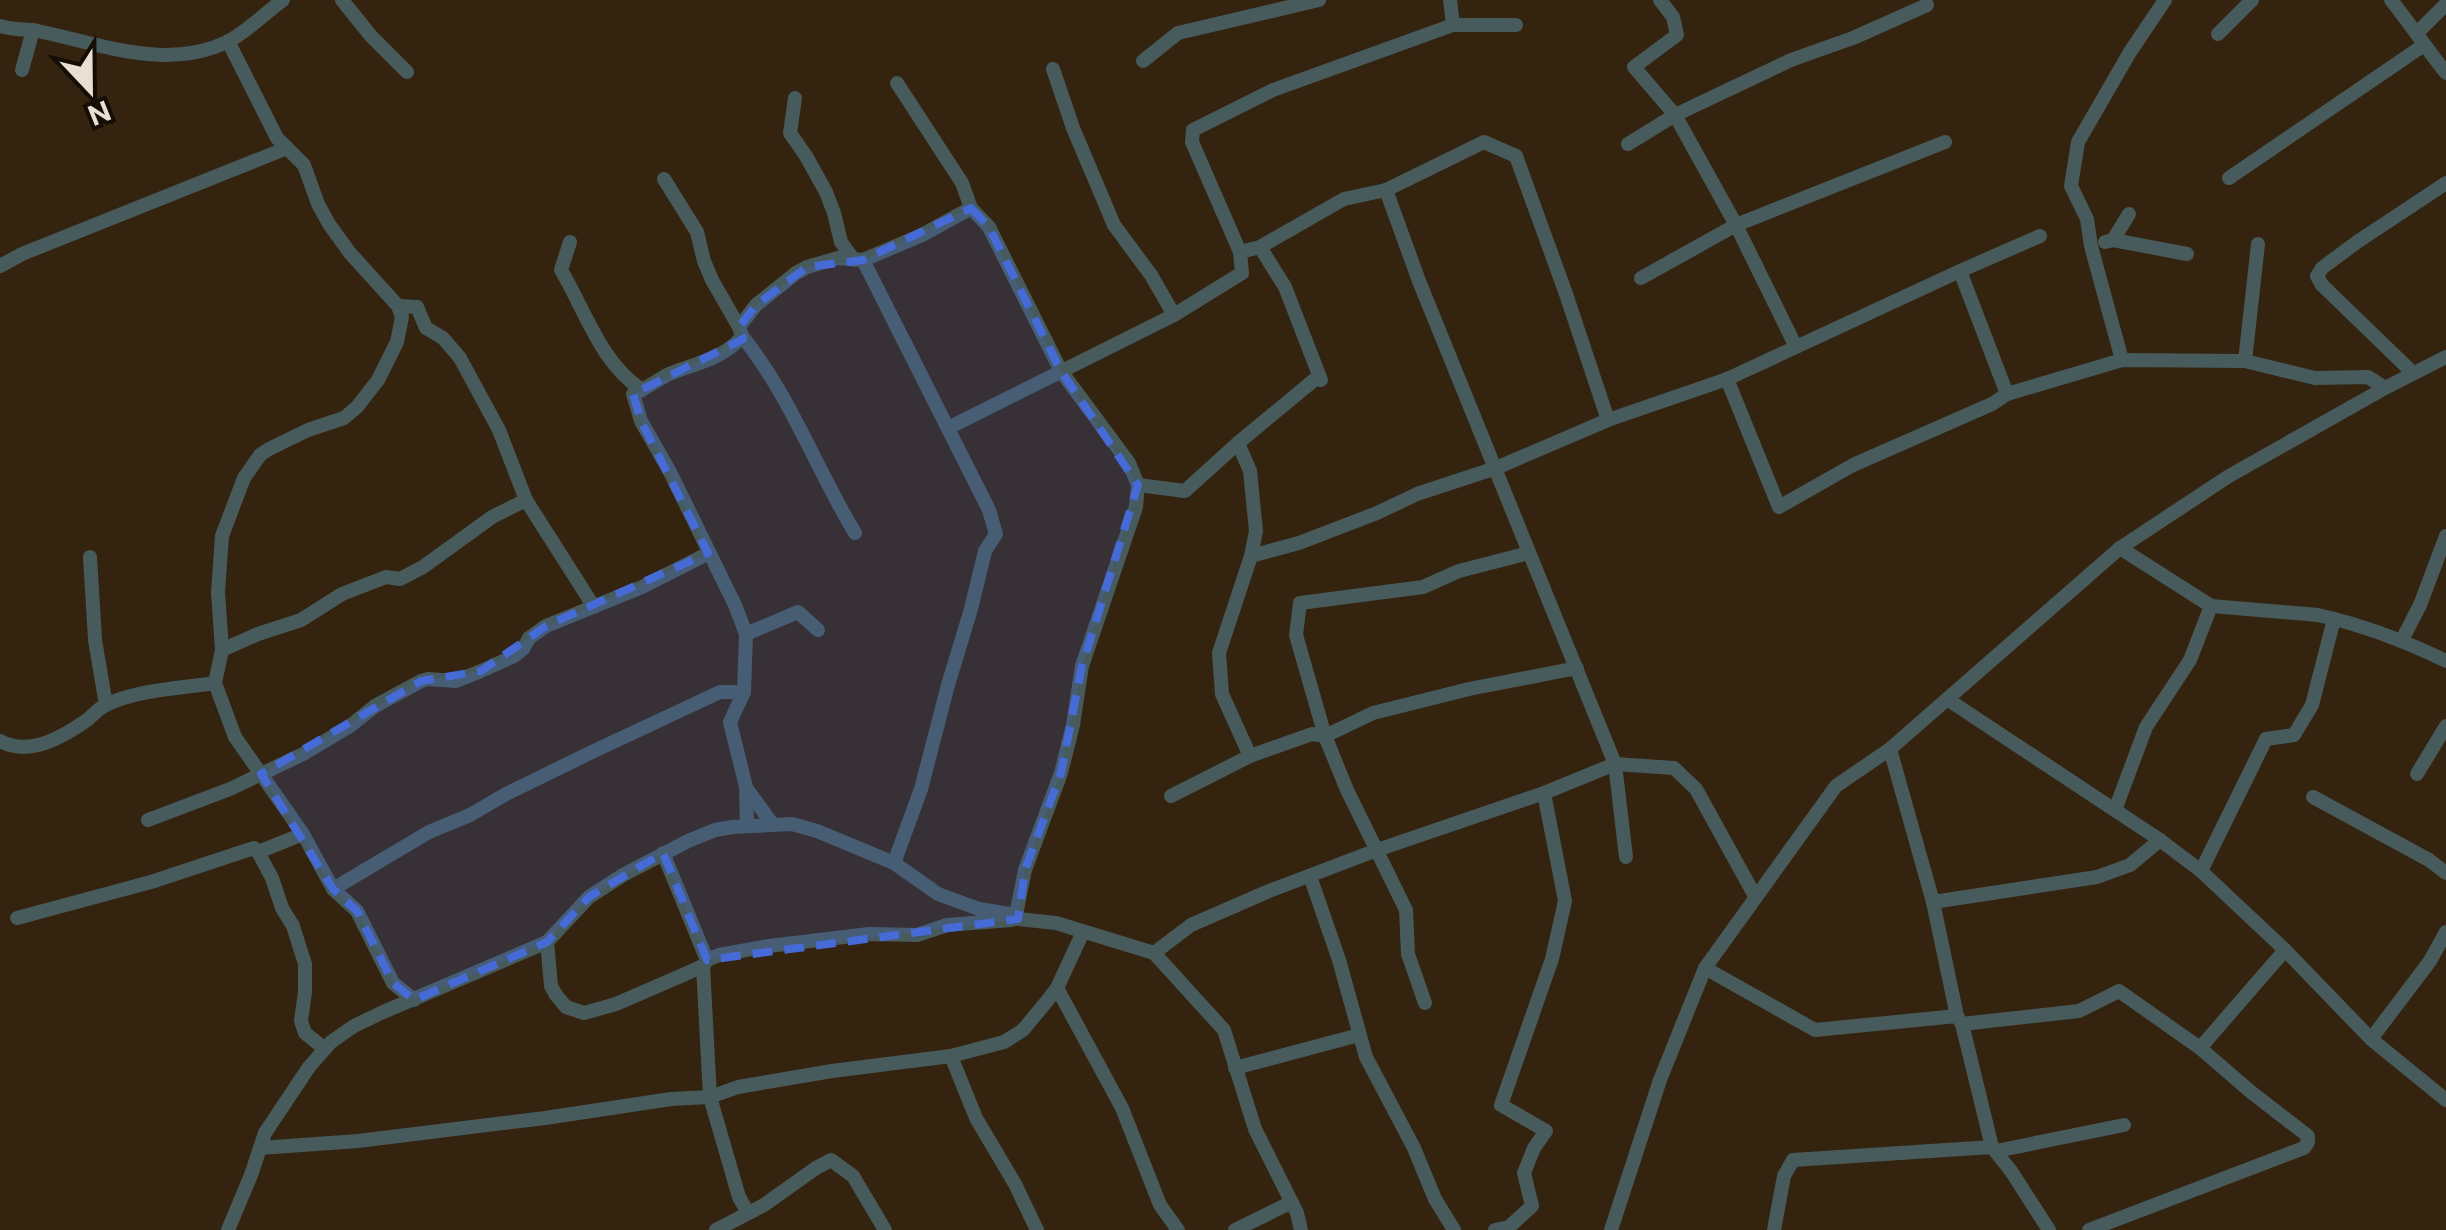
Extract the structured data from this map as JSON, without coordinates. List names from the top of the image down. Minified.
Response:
{"north":"bottom"}
